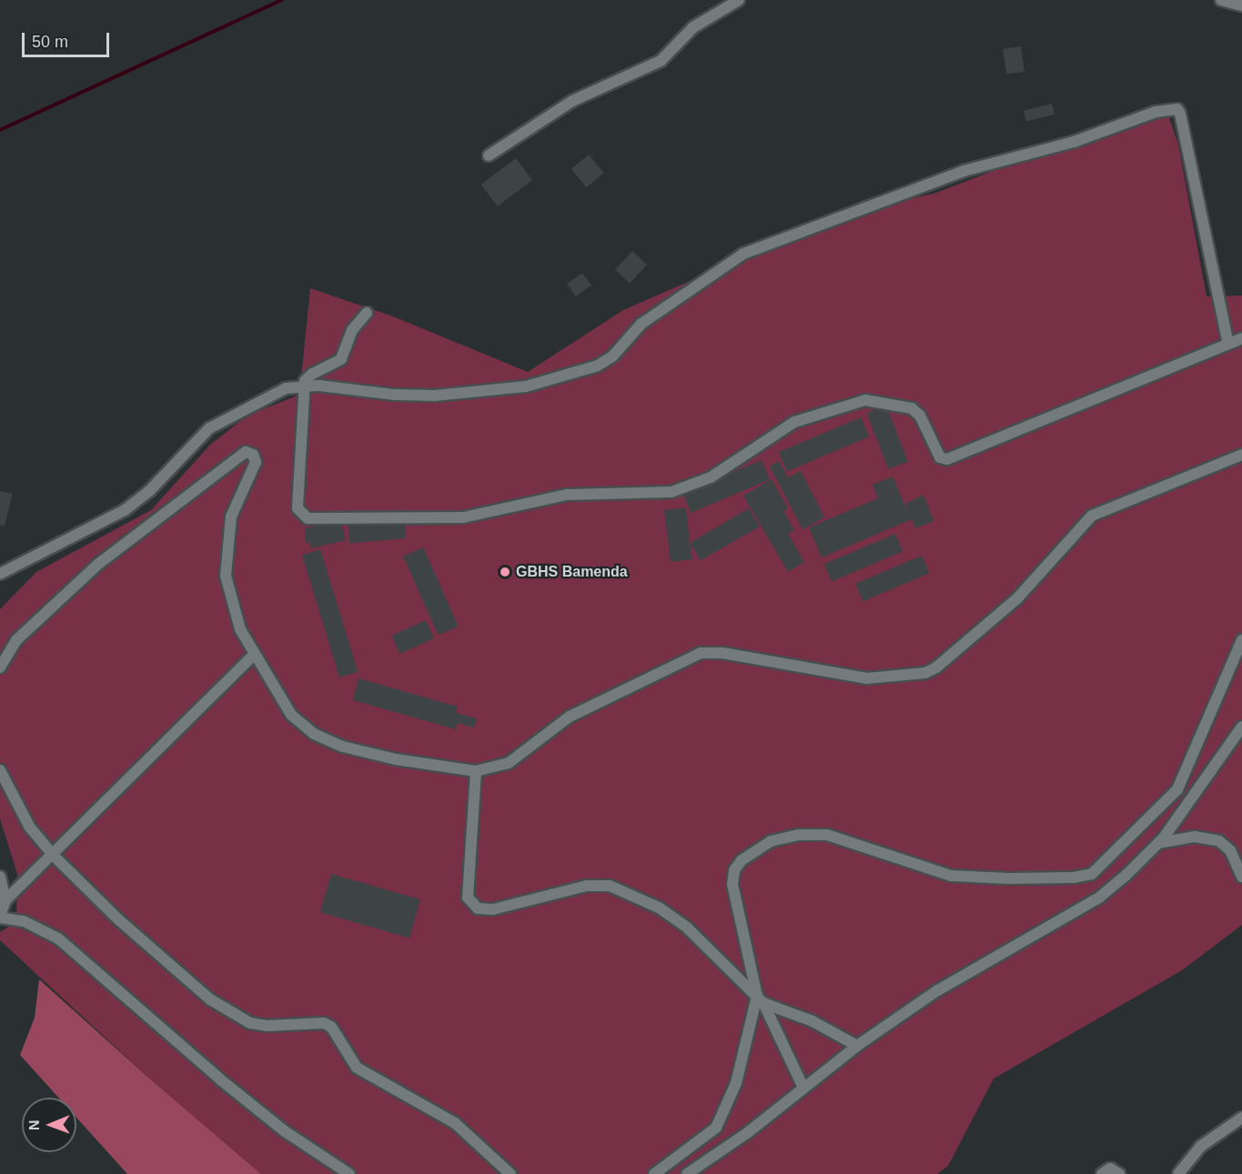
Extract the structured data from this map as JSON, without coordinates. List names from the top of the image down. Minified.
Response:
{"places":["GBHS Bamenda"],"scale_bar":"50 m","north":"left"}
